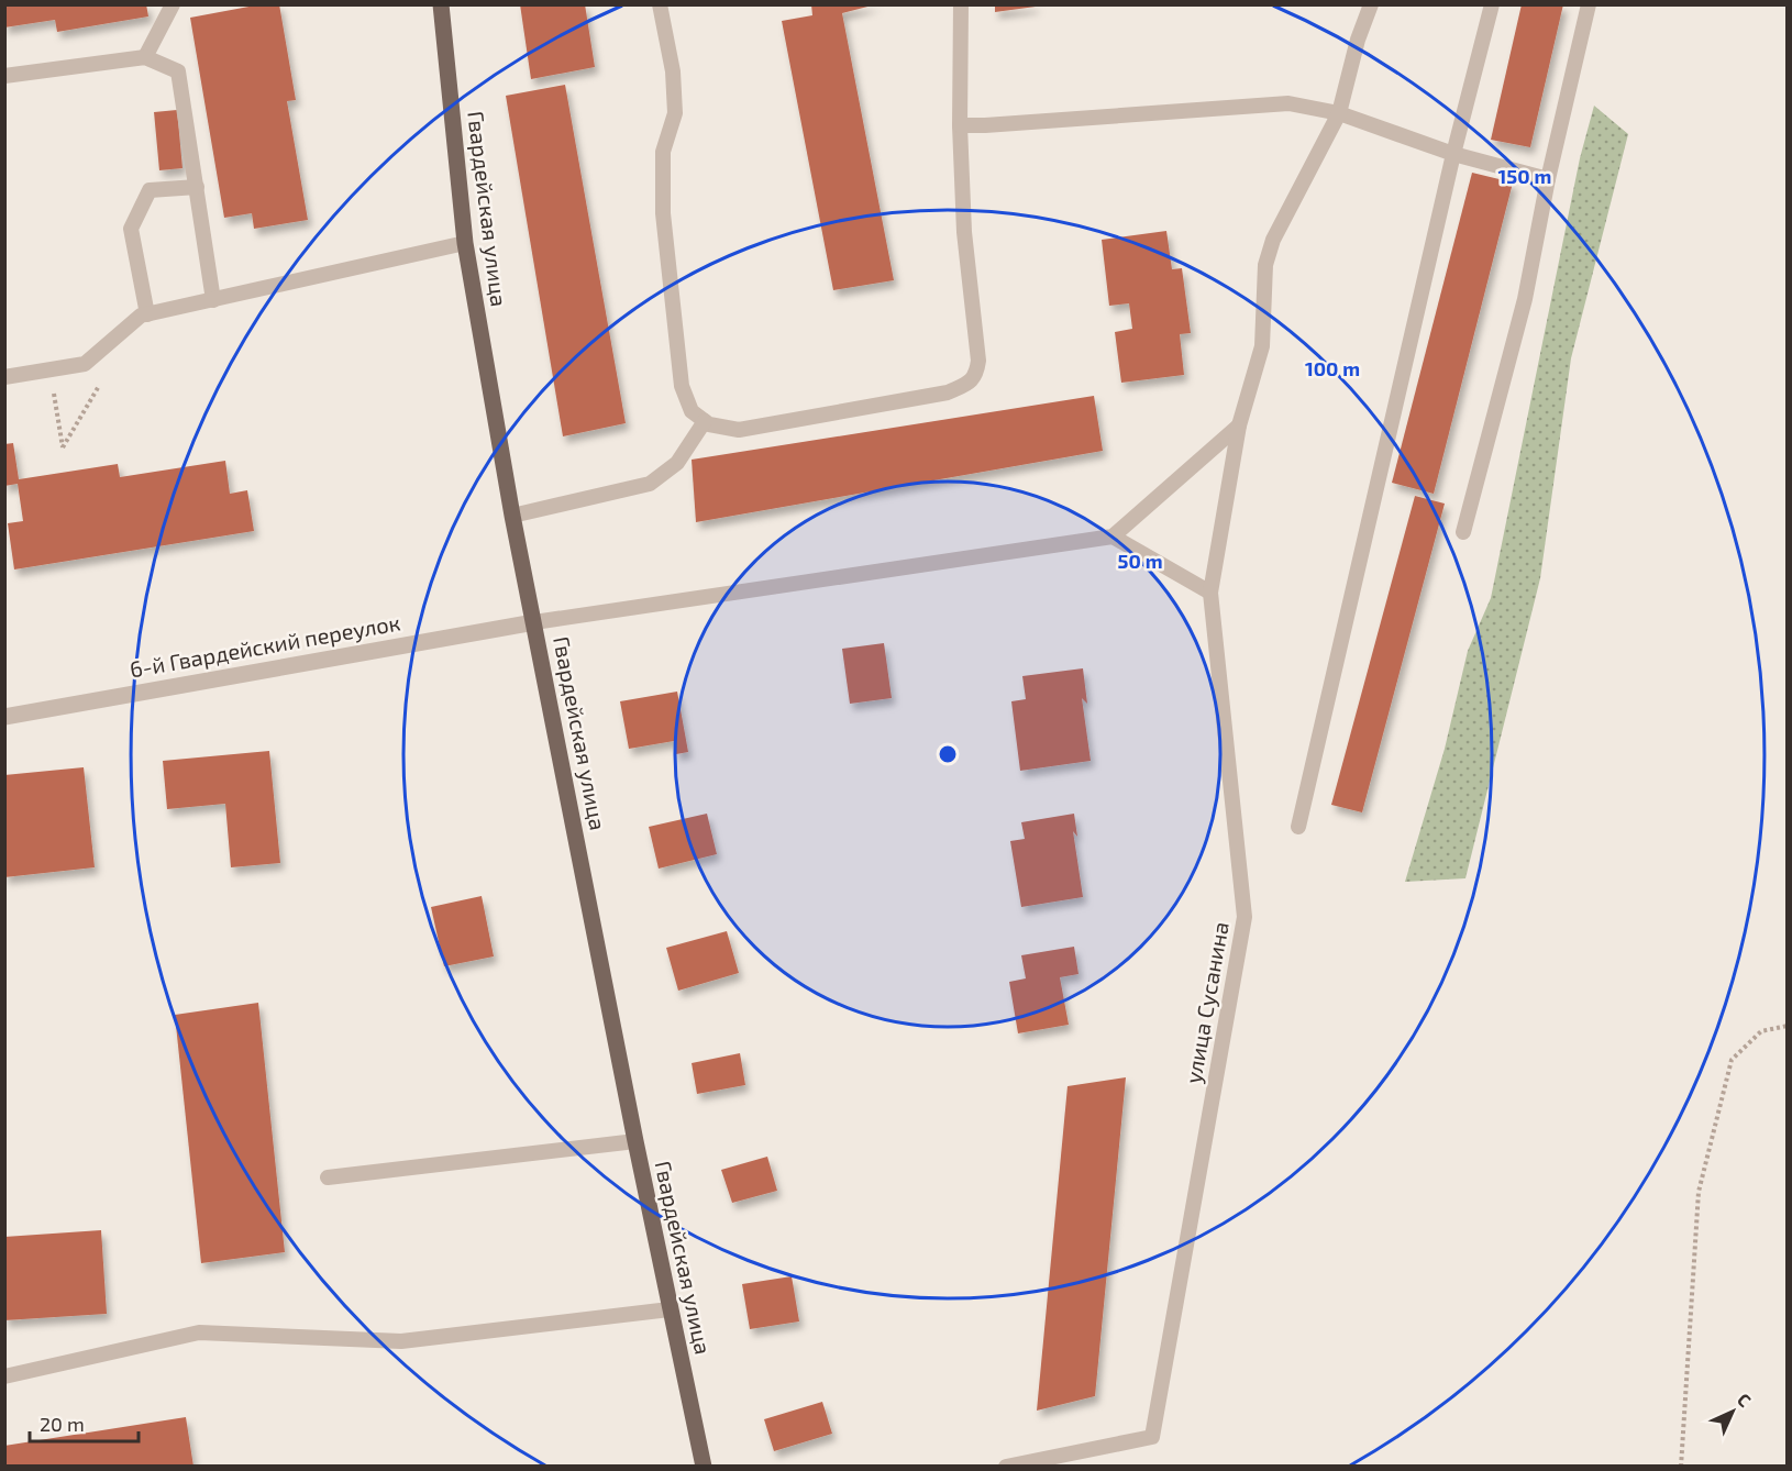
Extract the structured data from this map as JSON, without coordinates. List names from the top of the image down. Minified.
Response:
{"streets":{"main road":["Гвардейская улица"],"street":["6-й Гвардейский переулок"],"lane":["улица Сусанина"]},"crossings":[["Гвардейская улица","6-й Гвардейский переулок"]],"scale_bar":"20 m","north":"top right","rings":["150 m","100 m","50 m"]}
